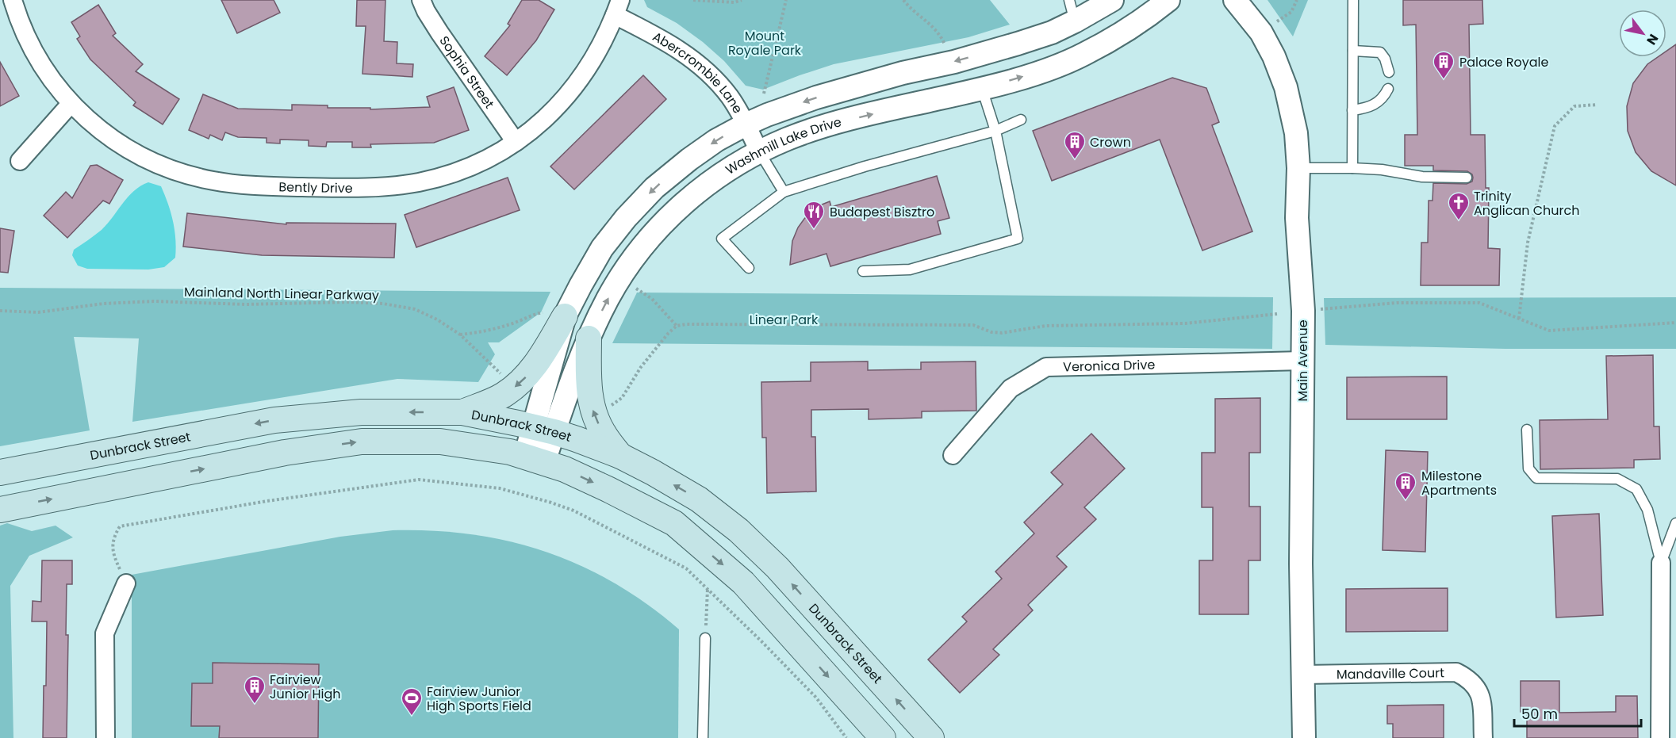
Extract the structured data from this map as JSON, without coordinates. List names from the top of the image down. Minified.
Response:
{"streets":{"main road":["Dunbrack Street"],"street":["Sophia Street","Abercrombie Lane","Washmill Lake Drive","Bently Drive","Main Avenue","Veronica Drive","Mandaville Court"],"path":["Mainland North Linear Parkway"]},"crossings":[["Sophia Street","Bently Drive"],["Abercrombie Lane","Washmill Lake Drive"],["Abercrombie Lane","Bently Drive"],["Washmill Lake Drive","Dunbrack Street"],["Main Avenue","Veronica Drive"],["Main Avenue","Mandaville Court"]],"parks":["Mount Royale Park","Linear Park"],"places":{"building":["Palace Royale","Crown","Milestone Apartments","Fairview Junior High"],"church":["Trinity Anglican Church"],"restaurant":["Budapest Bisztro"],"sports":["Fairview Junior High Sports Field"]},"scale_bar":"50 m","north":"bottom right"}
